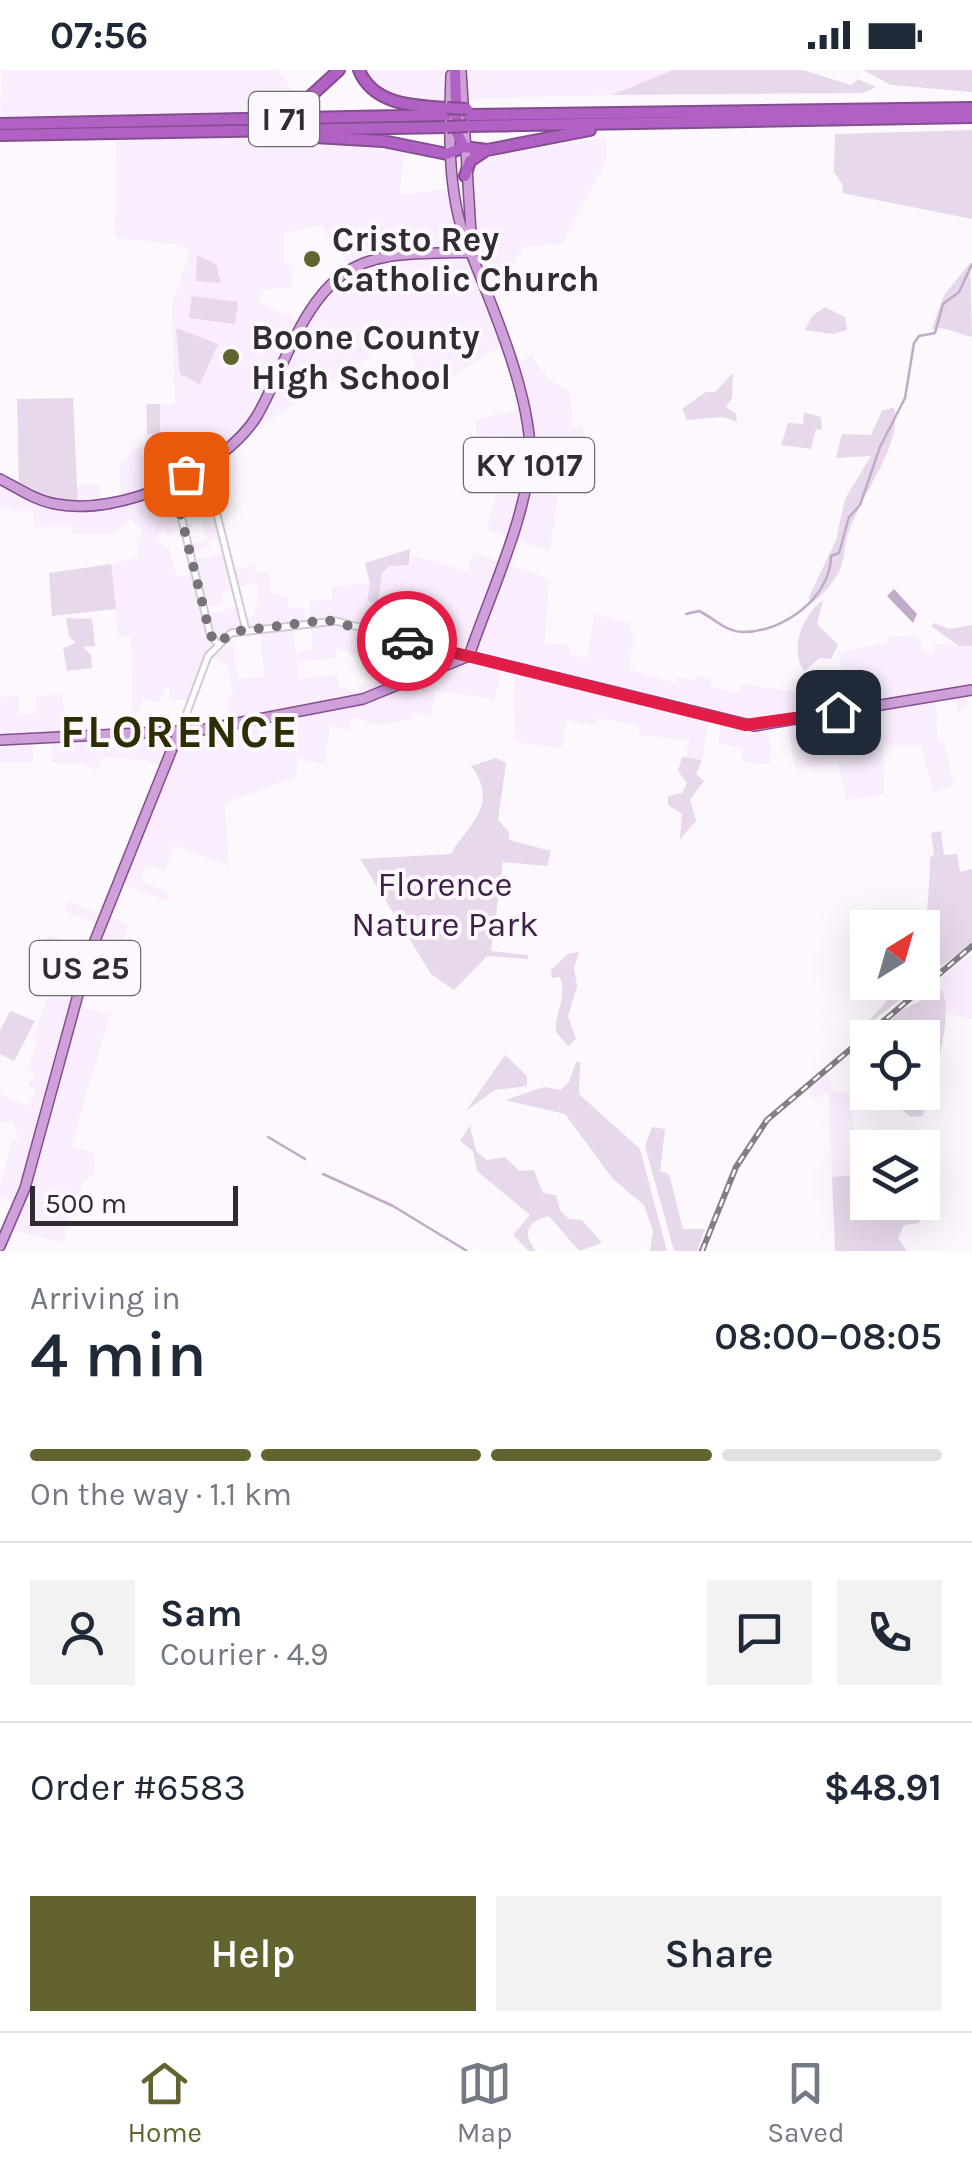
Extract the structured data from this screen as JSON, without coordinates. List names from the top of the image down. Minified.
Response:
{"streets":{"highway":["I 71"],"main road":["KY 1017","US 25"]},"districts":["FLORENCE"],"parks":["Florence Nature Park"],"places":["Cristo Rey Catholic Church","Boone County High School"],"scale_bar":"500 m","north":"top right","page":{"status":"07:56","scale":"500 m","heading":["4 min","Arriving in","08:00–08:05"],"panel":["Sam","Courier · 4.9","Order #6583","$48.91"],"bar":"On the way · 1.1 km","buttons":["Help","Share"],"tabs":["Home","Map","Saved"]}}
